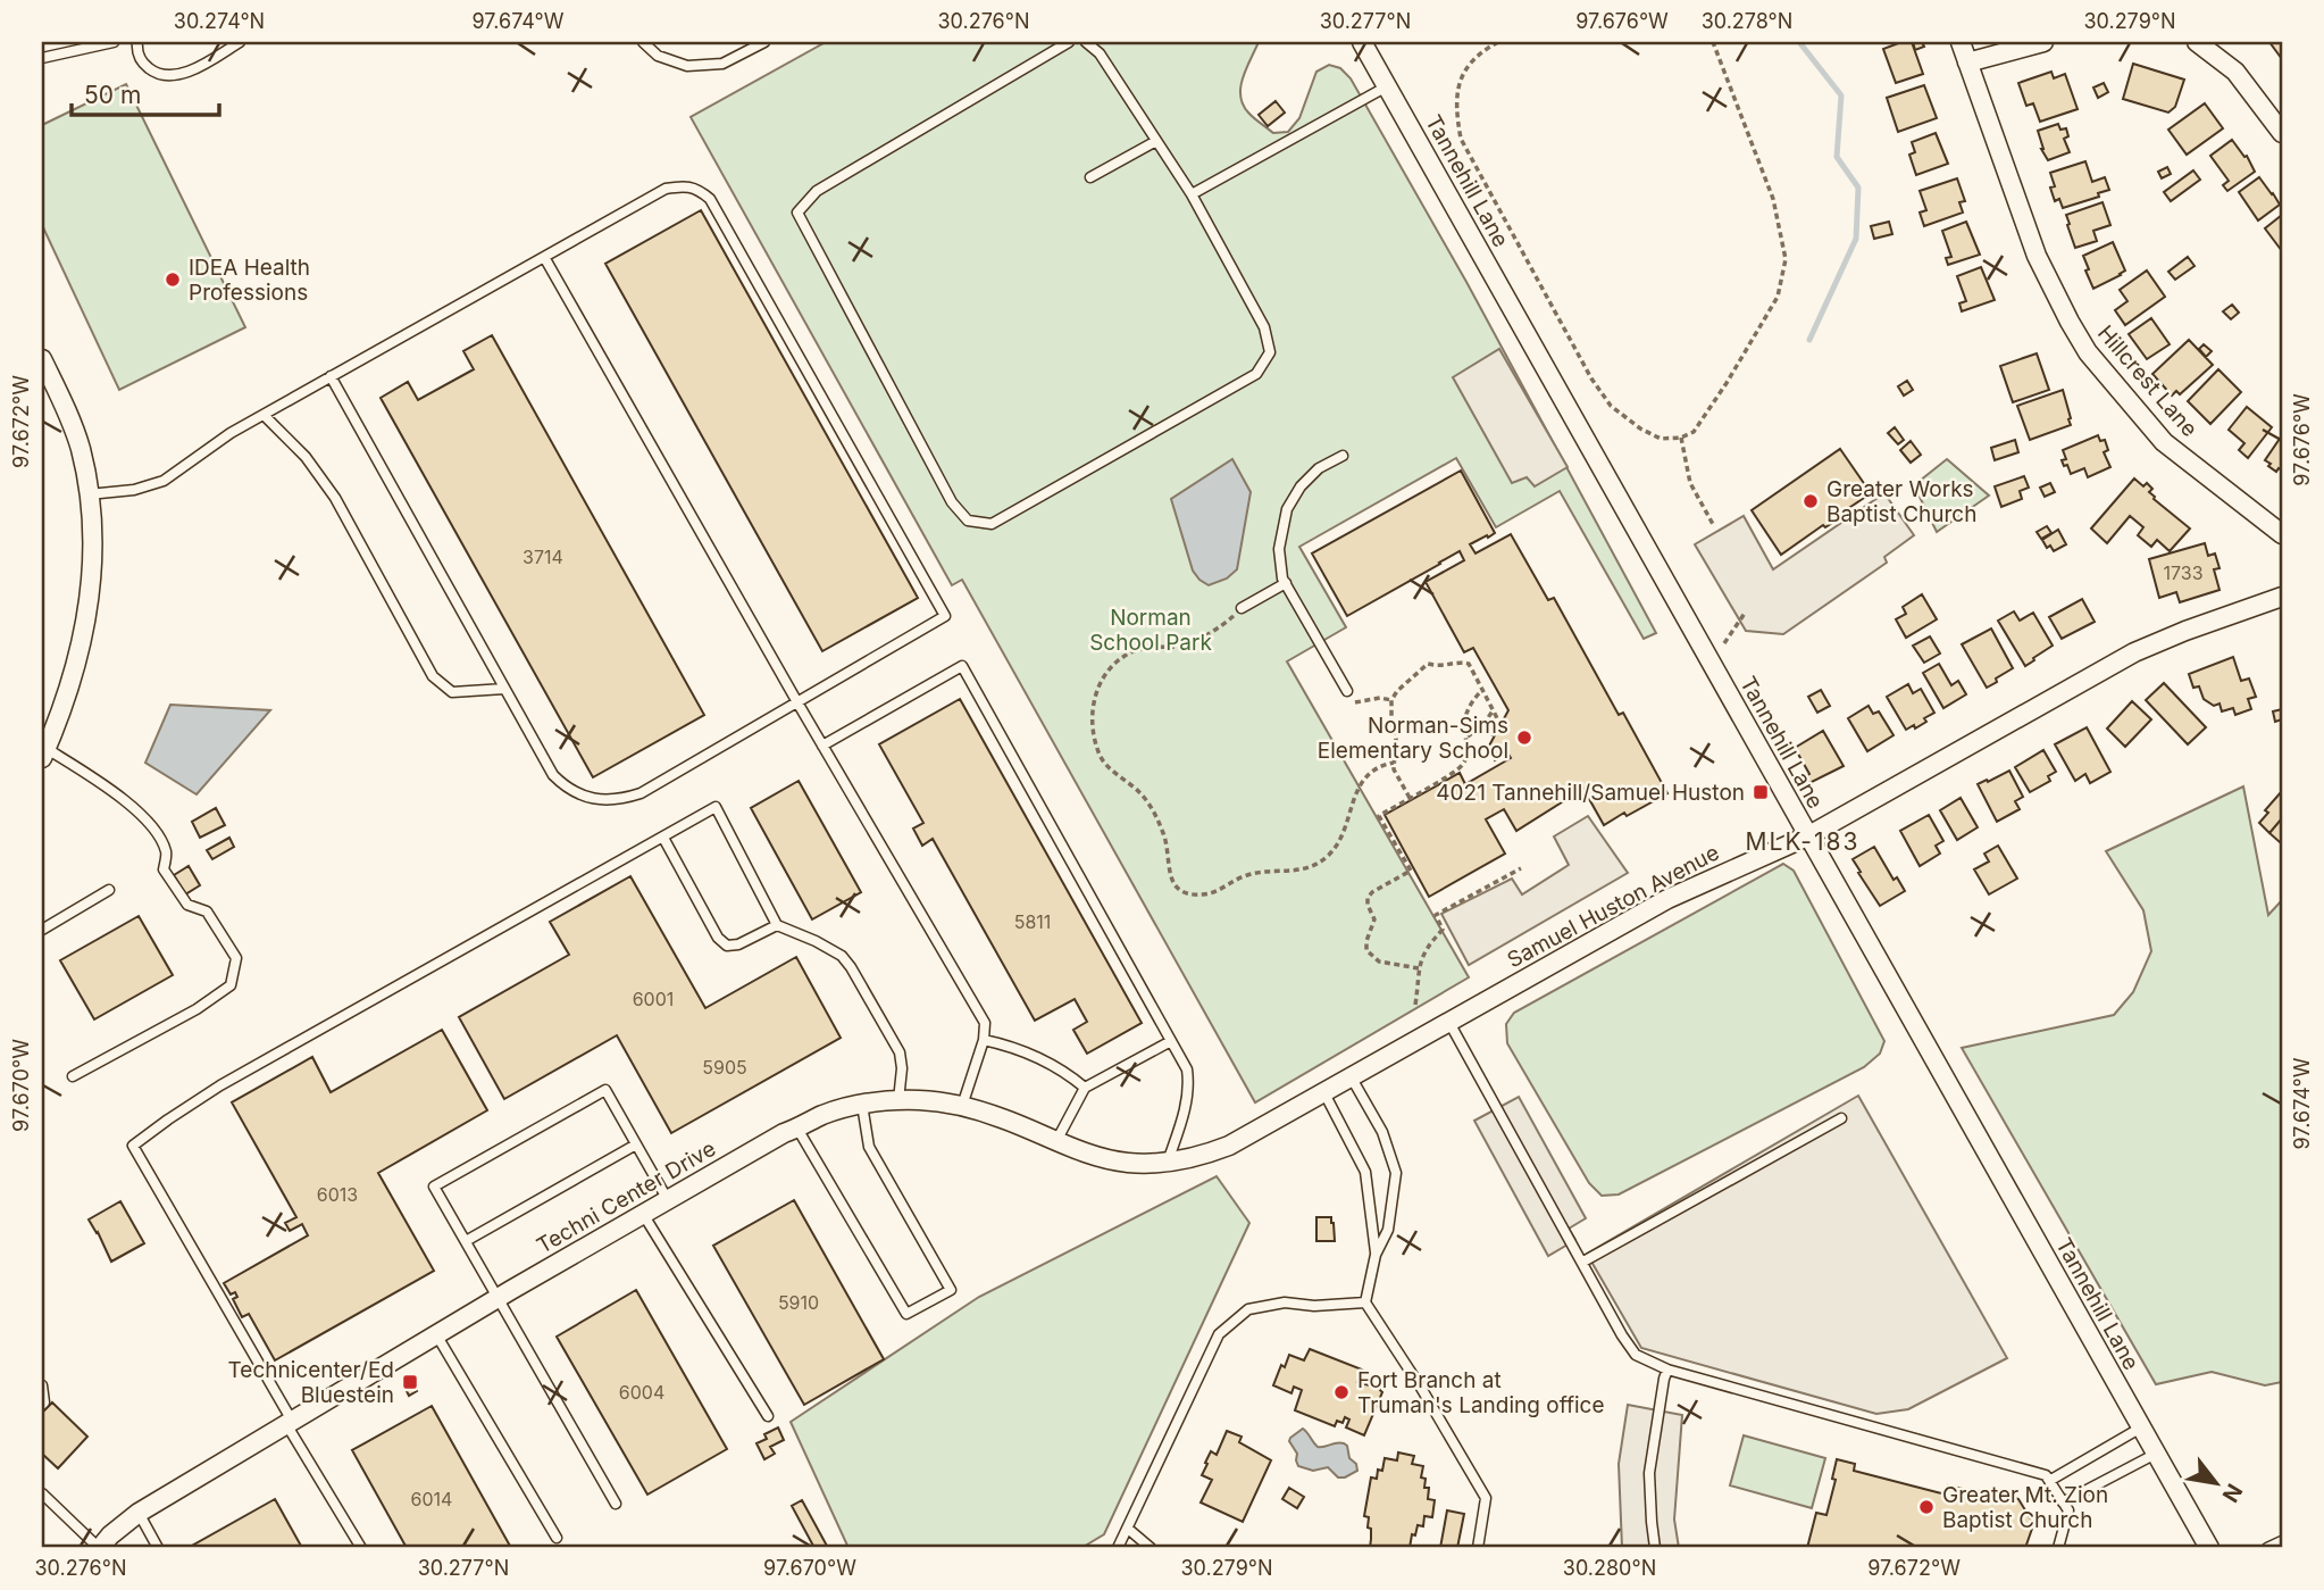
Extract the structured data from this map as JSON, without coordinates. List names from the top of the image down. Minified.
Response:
{"streets":{"street":["Tannehill Lane","Hillcrest Lane","Samuel Huston Avenue","Techni Center Drive"]},"crossings":[["Tannehill Lane","Samuel Huston Avenue"],["Samuel Huston Avenue","Techni Center Drive"]],"districts":["MLK-183"],"parks":["Norman School Park"],"places":{"other":["IDEA Health Professions","Greater Works Baptist Church","Norman-Sims Elementary School","Fort Branch at Truman's Landing office","Greater Mt. Zion Baptist Church"],"transit":["4021 Tannehill/Samuel Huston","Technicenter/Ed Bluestein"]},"house_numbers":["3714","1733","5811","6001","5905","6013","5910","6004","6014"],"scale_bar":"50 m","north":"bottom right","coordinates":["30.274°N","97.674°W","30.276°N","30.277°N","97.676°W","30.278°N","30.279°N","97.672°W","97.670°W","30.280°N"]}
